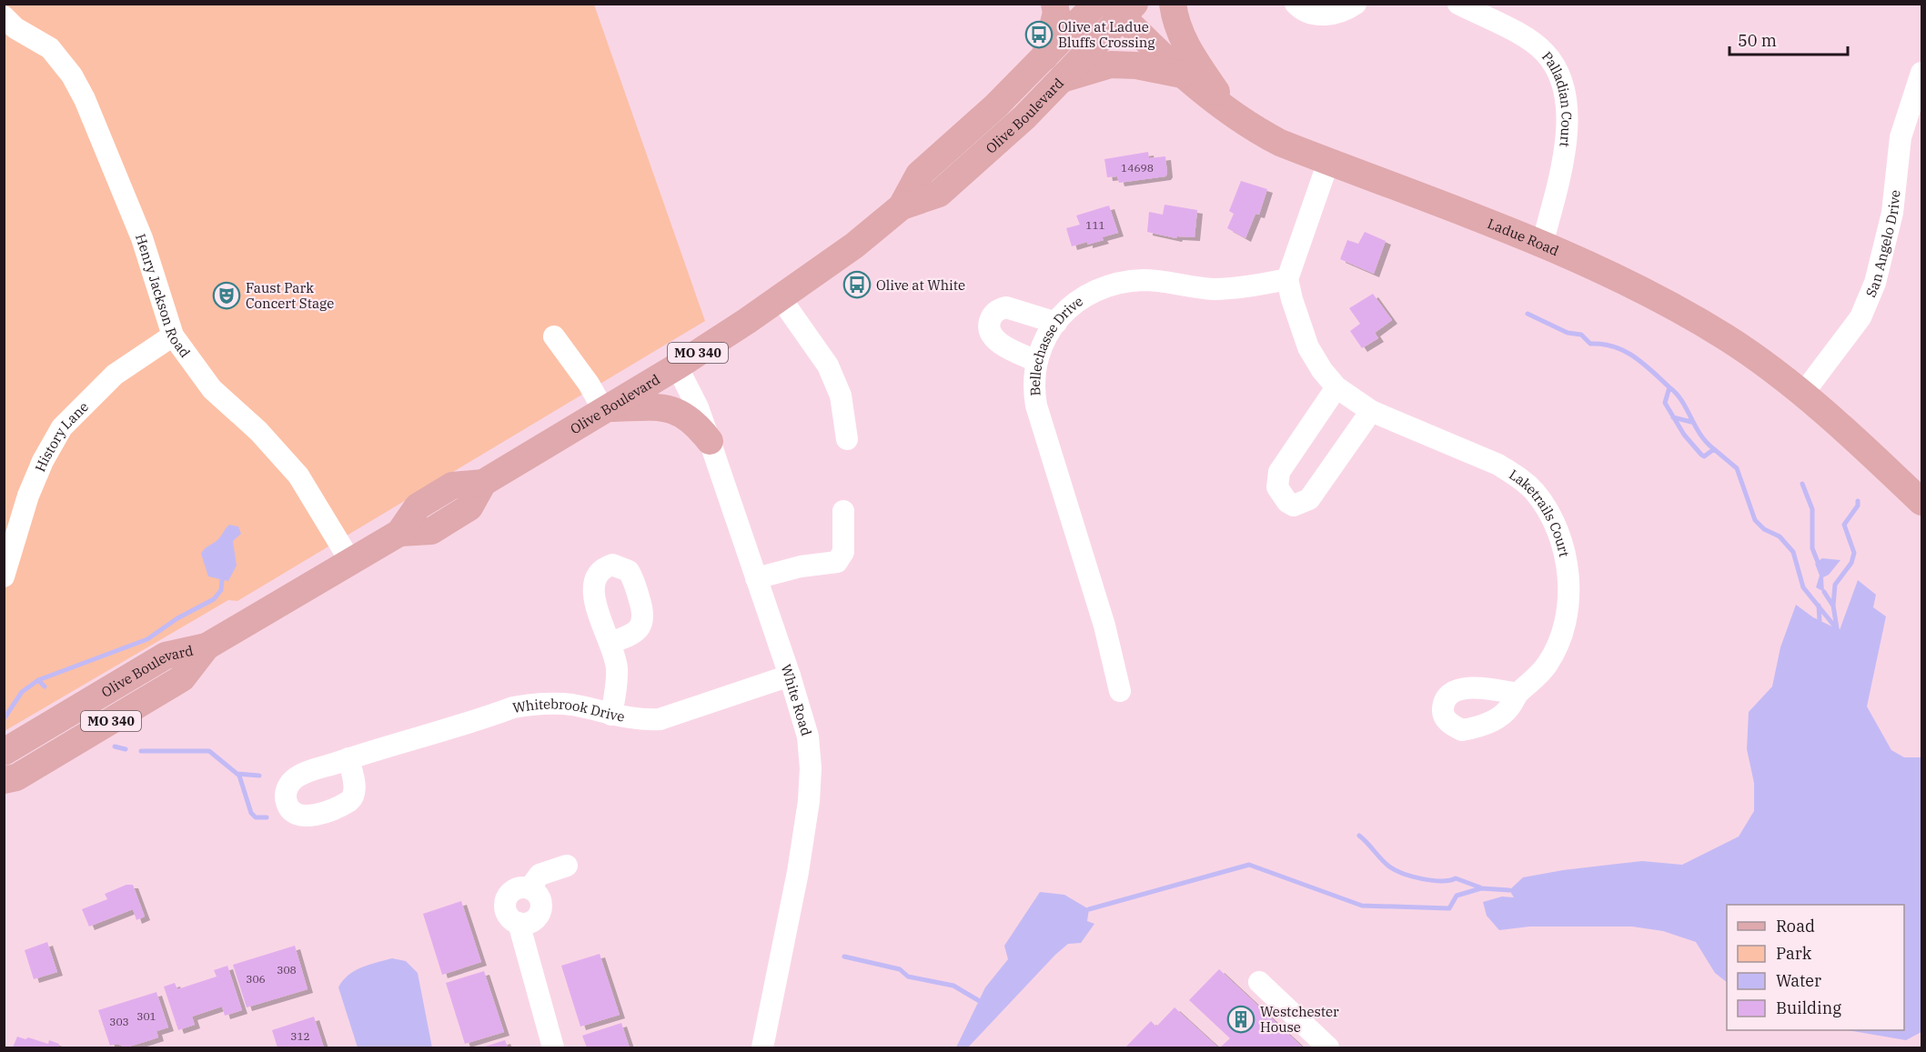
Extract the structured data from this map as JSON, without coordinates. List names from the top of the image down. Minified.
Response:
{"streets":{"main road":["Olive Boulevard","Ladue Road","MO 340"],"street":["Palladian Court","San Angelo Drive","Henry Jackson Road","Bellechasse Drive","History Lane","Laketrails Court","White Road","Whitebrook Drive"]},"crossings":[["Palladian Court","Ladue Road"],["Olive Boulevard","Ladue Road"],["Olive Boulevard","Henry Jackson Road"],["Olive Boulevard","White Road"],["Ladue Road","San Angelo Drive"],["Henry Jackson Road","History Lane"],["Bellechasse Drive","Laketrails Court"],["White Road","Whitebrook Drive"]],"places":{"bus stop":["Olive at Ladue Bluffs Crossing","Olive at White"],"theatre":["Faust Park Concert Stage"],"building":["Westchester House"]},"house_numbers":["14698","111","308","306","301","303","312"],"legend":["Road","Park","Water","Building"],"scale_bar":"50 m"}
